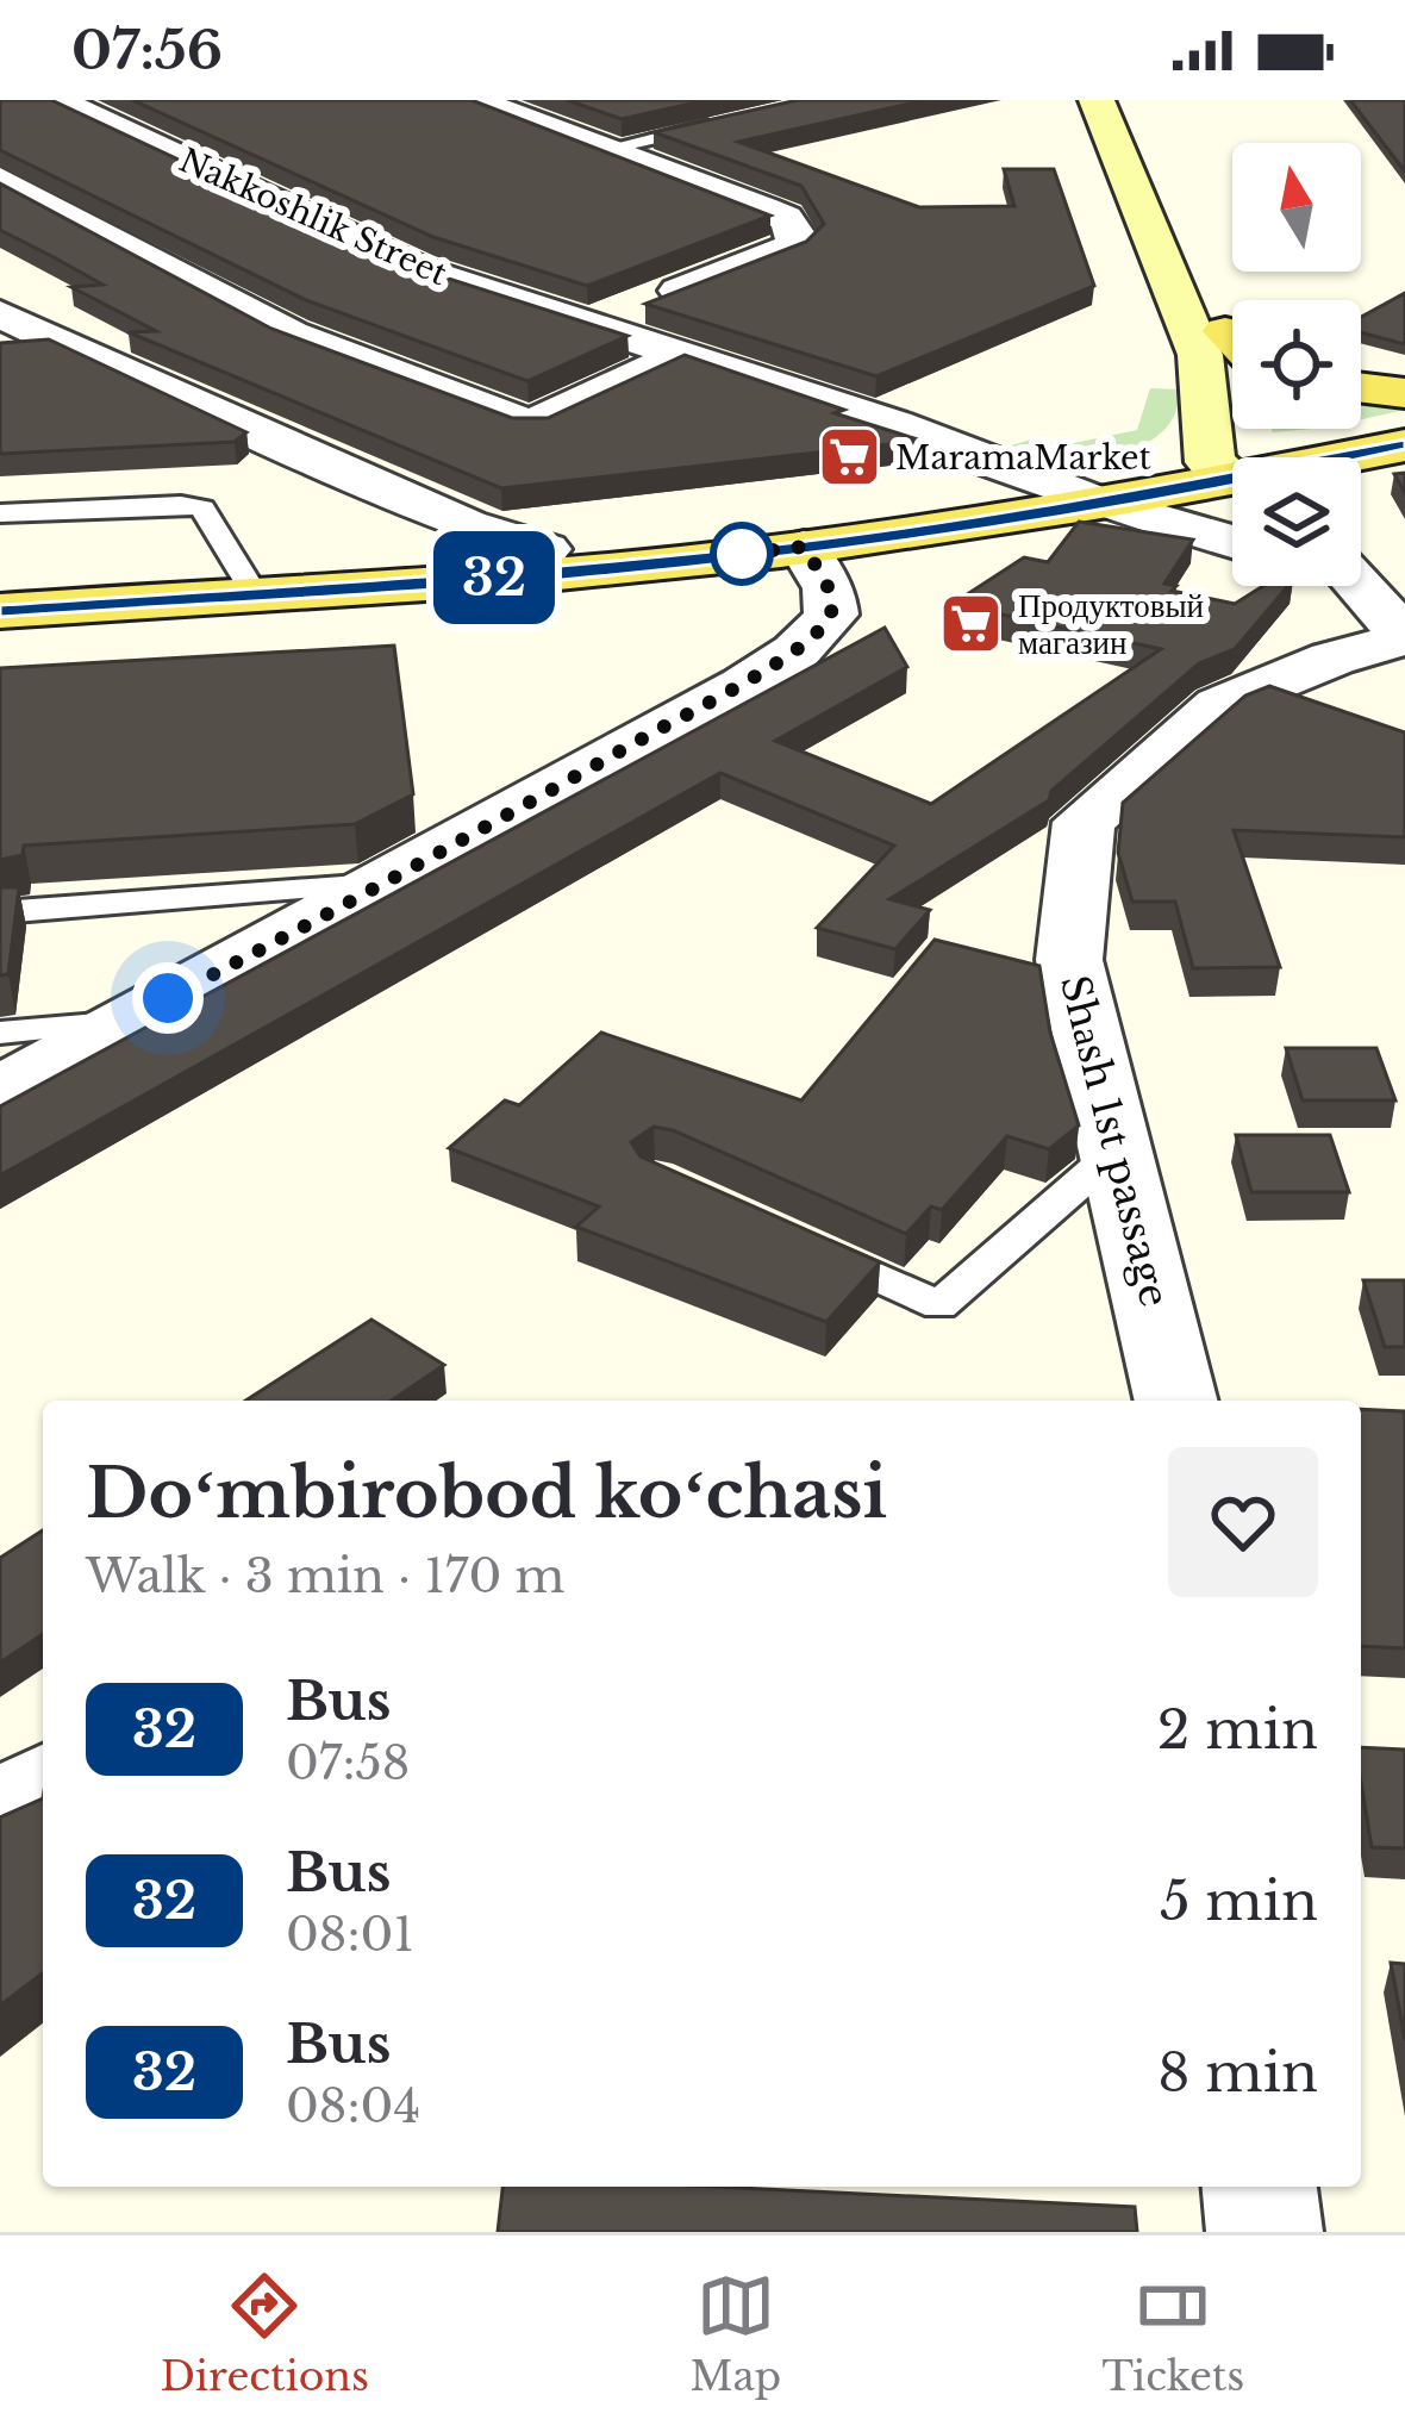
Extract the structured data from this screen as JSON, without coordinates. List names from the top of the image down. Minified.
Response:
{"streets":{"street":["Nakkoshlik Street","Shаsh 1st passage"]},"places":{"supermarket":["MaramaMarket","Продуктовый магазин"]},"lines":["bus line 32"],"north":"top","page":{"status":"07:56","on_map":"32","heading":["Doʻmbirobod koʻchasi","Walk · 3 min · 170 m"],"list":[{"mark":"32","name":"Bus","note":"07:58","value":"2 min"},{"mark":"32","name":"Bus","note":"08:01","value":"5 min"},{"mark":"32","name":"Bus","note":"08:04","value":"8 min"}],"tabs":["Directions","Map","Tickets"]}}
